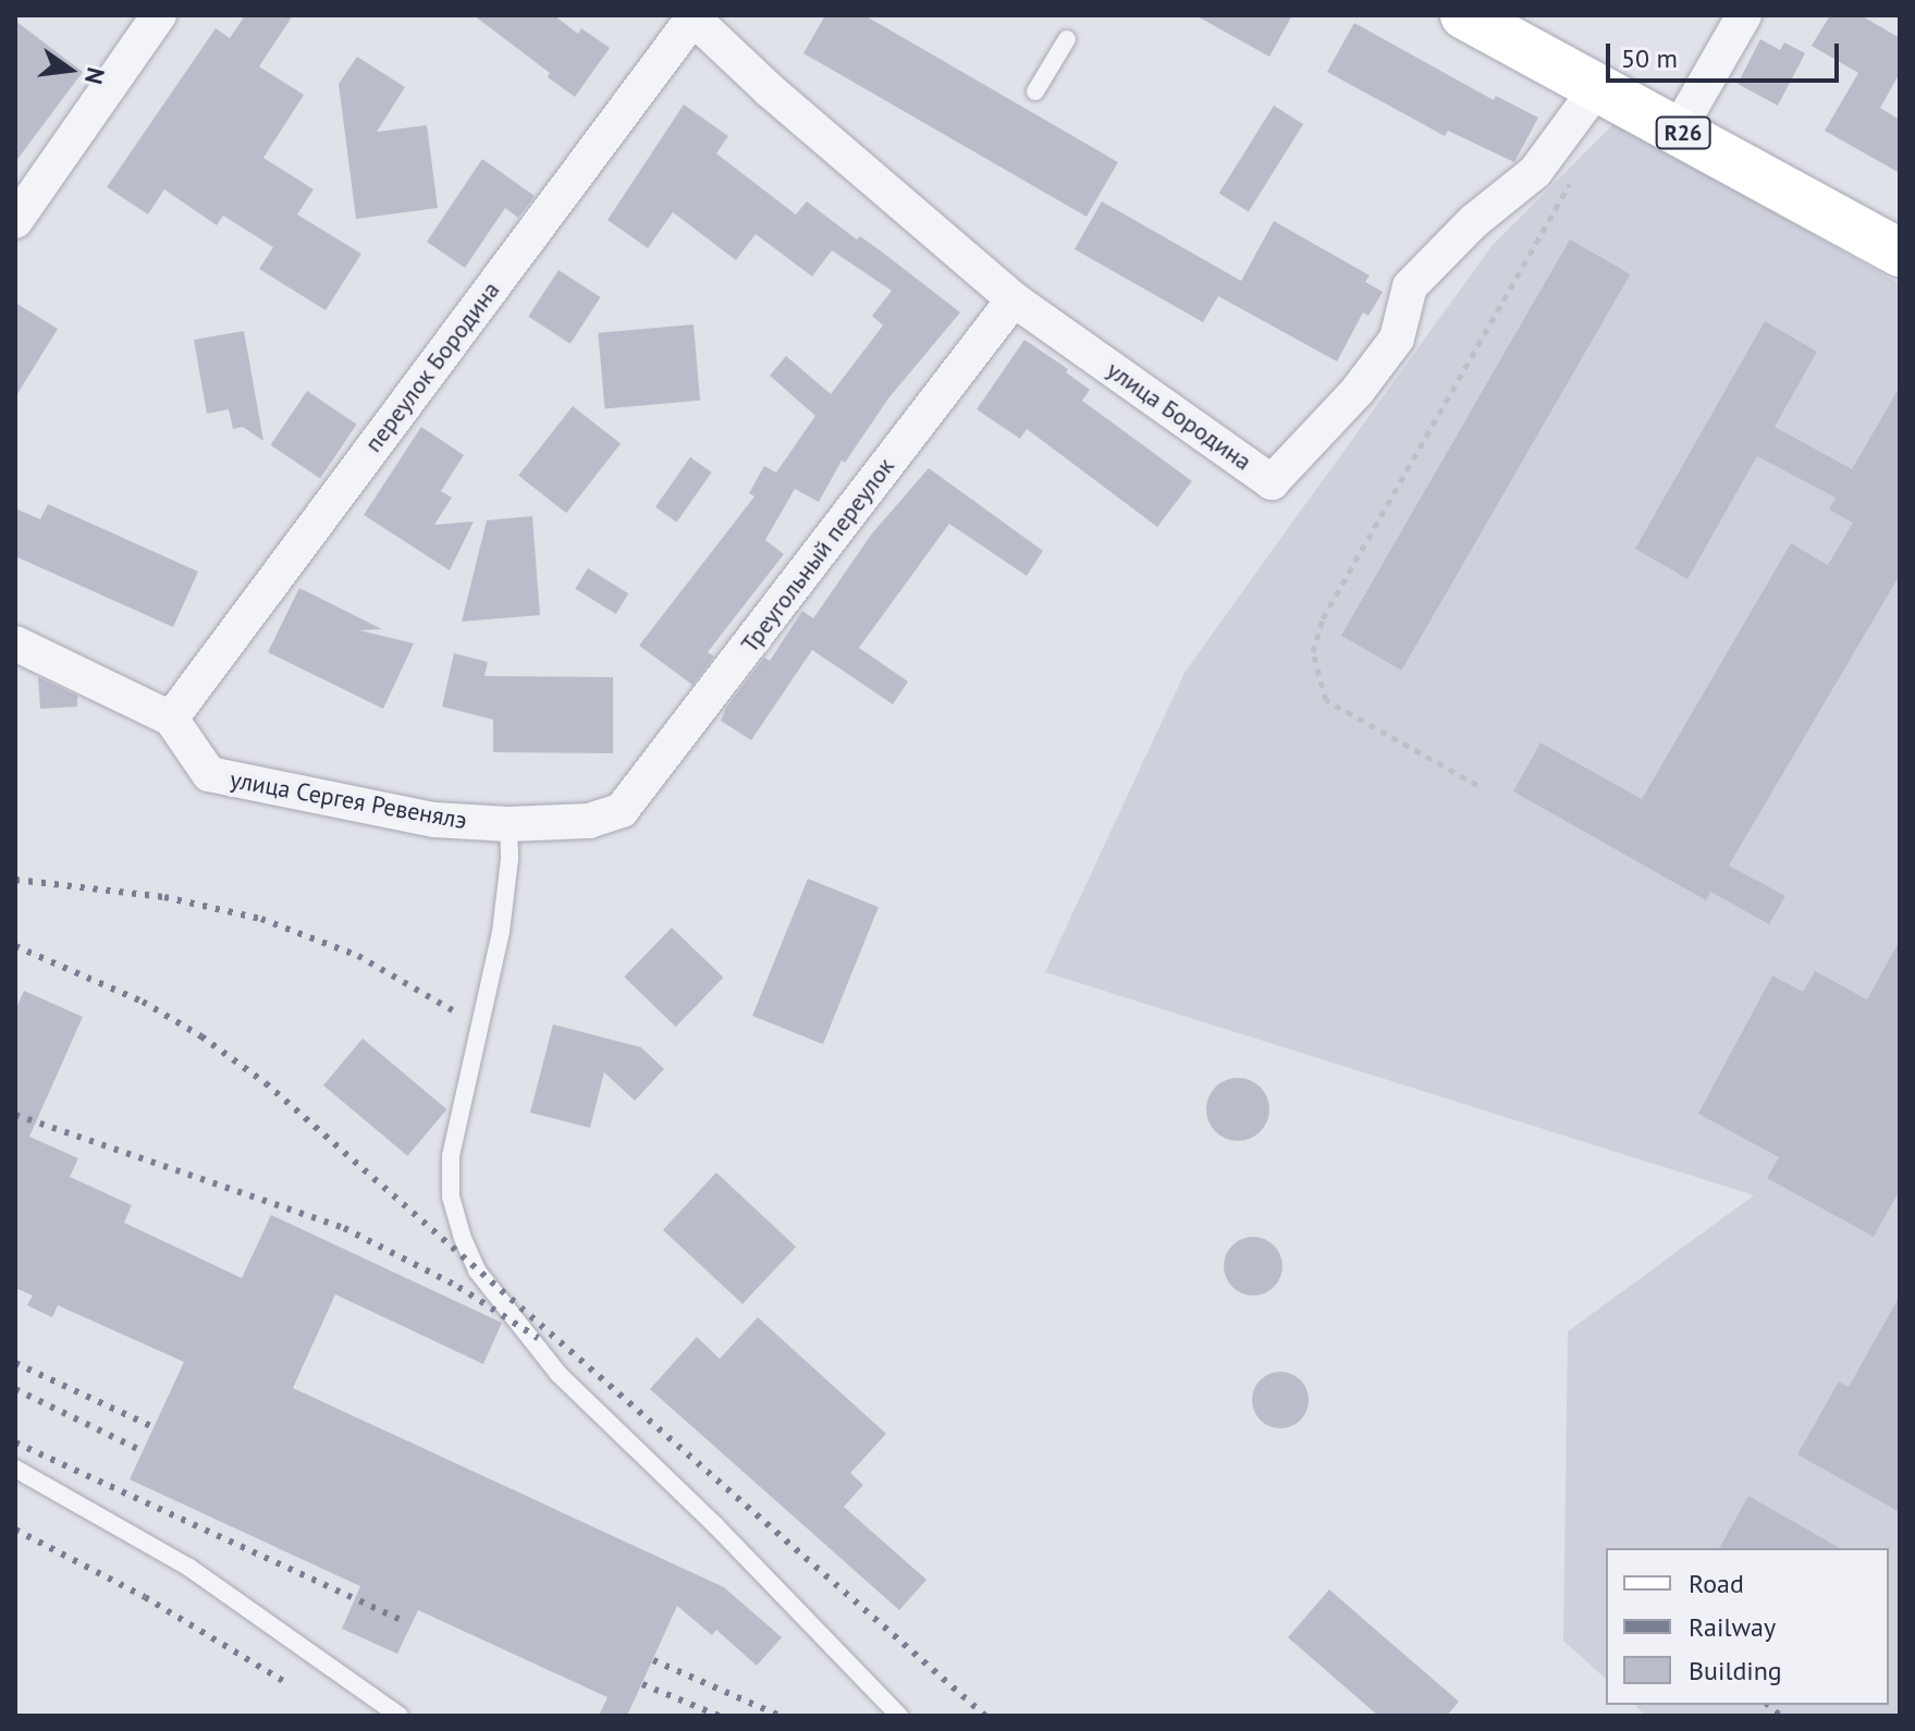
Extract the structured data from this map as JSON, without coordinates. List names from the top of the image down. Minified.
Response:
{"streets":{"main road":["R26"],"street":["переулок Бородина","улица Бородина","Треугольный переулок","улица Сергея Ревенялэ"]},"crossings":[["R26","улица Бородина"],["переулок Бородина","улица Бородина"],["переулок Бородина","улица Сергея Ревенялэ"],["улица Бородина","Треугольный переулок"],["Треугольный переулок","улица Сергея Ревенялэ"]],"legend":["Road","Railway","Building"],"scale_bar":"50 m","north":"right"}
